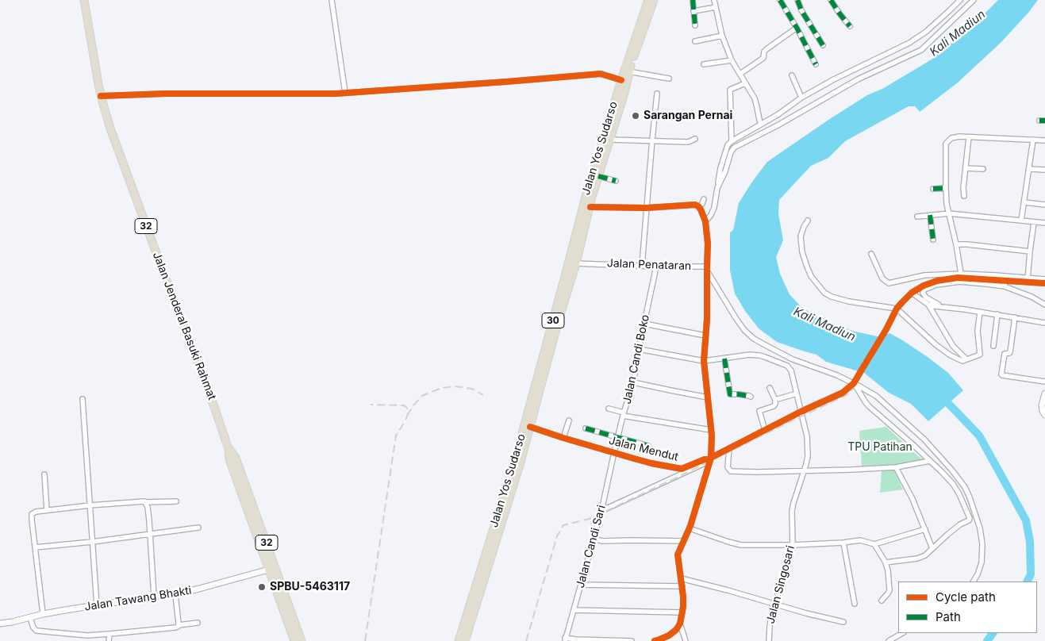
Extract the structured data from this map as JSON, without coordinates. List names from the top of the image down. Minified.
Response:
{"streets":{"highway":["Jalan Yos Sudarso","32","30","Jalan Jenderal Basuki Rahmat"],"street":["Jalan Penataran","Jalan Candi Boko","Jalan Mendut","Jalan Candi Sari","Jalan Singosari","Jalan Tawang Bhakti"]},"crossings":[["Jalan Yos Sudarso","Jalan Penataran"],["Jalan Yos Sudarso","Jalan Mendut"],["Jalan Penataran","Jalan Candi Boko"],["Jalan Penataran","Jalan Mendut"],["Jalan Jenderal Basuki Rahmat","Jalan Tawang Bhakti"],["Jalan Candi Boko","Jalan Mendut"],["Jalan Candi Boko","Jalan Candi Sari"],["Jalan Mendut","Jalan Candi Sari"],["Jalan Mendut","Jalan Singosari"]],"water":["Kali Madiun"],"parks":["TPU Patihan"],"places":["Sarangan Pernai","SPBU-5463117"],"legend":["Cycle path","Path"]}
